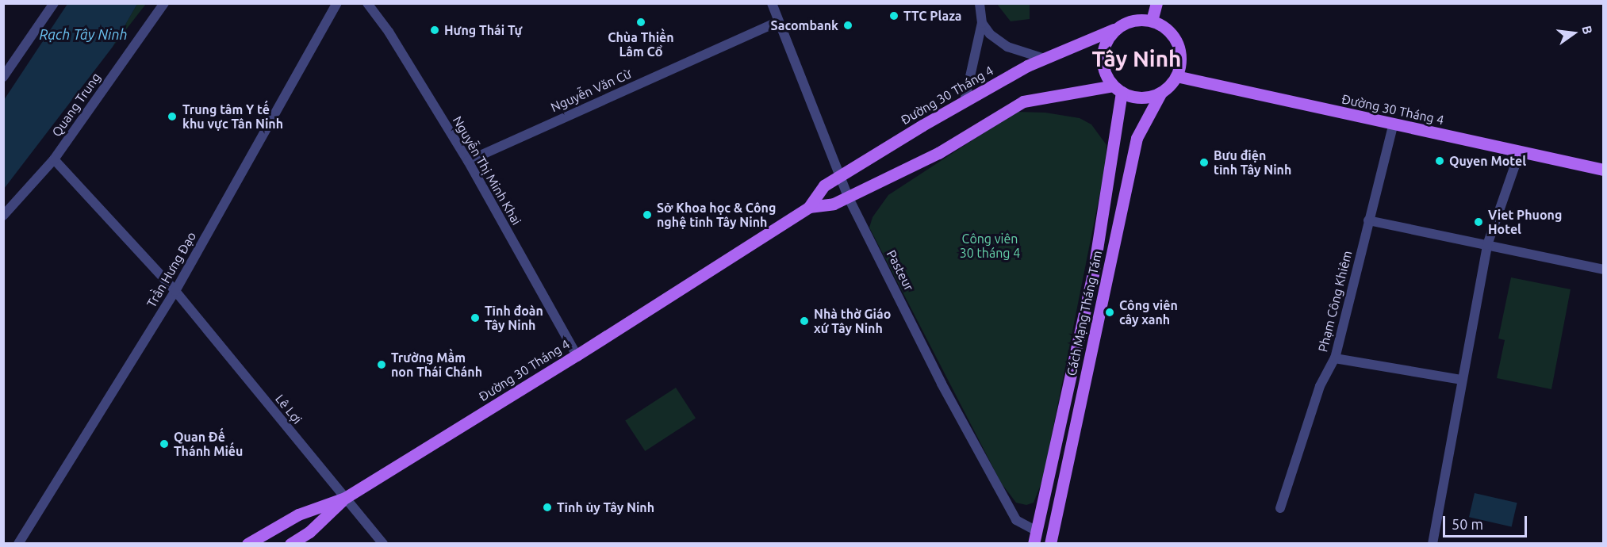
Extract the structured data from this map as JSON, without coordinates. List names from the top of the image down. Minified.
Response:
{"streets":{"main road":["Đường 30 Tháng 4","Cách Mạng Tháng Tám"],"street":["Nguyễn Văn Cừ","Quang Trung","Nguyễn Thị Minh Khai","Trần Hưng Đạo","Pasteur","Phạm Công Khiêm","Lê Lợi"]},"crossings":[["Nguyễn Văn Cừ","Nguyễn Thị Minh Khai"],["Nguyễn Văn Cừ","Pasteur"],["Đường 30 Tháng 4","Nguyễn Thị Minh Khai"],["Đường 30 Tháng 4","Pasteur"],["Đường 30 Tháng 4","Phạm Công Khiêm"],["Đường 30 Tháng 4","Cách Mạng Tháng Tám"],["Đường 30 Tháng 4","Lê Lợi"],["Quang Trung","Lê Lợi"],["Trần Hưng Đạo","Lê Lợi"],["Pasteur","Cách Mạng Tháng Tám"]],"districts":["Tây Ninh"],"water":["Rạch Tây Ninh"],"parks":["Công viên 30 tháng 4"],"places":["TTC Plaza","Chùa Thiền Lâm Cổ","Sacombank","Hưng Thái Tự","Trung tâm Y tế khu vực Tân Ninh","Quyen Motel","Bưu điện tỉnh Tây Ninh","Sở Khoa học & Công nghệ tỉnh Tây Ninh","Viet Phuong Hotel","Công viên cây xanh","Tỉnh đoàn Tây Ninh","Nhà thờ Giáo xứ Tây Ninh","Trường Mầm non Thái Chánh","Quan Đế Thánh Miếu","Tỉnh ủy Tây Ninh"],"scale_bar":"50 m","north":"right"}
